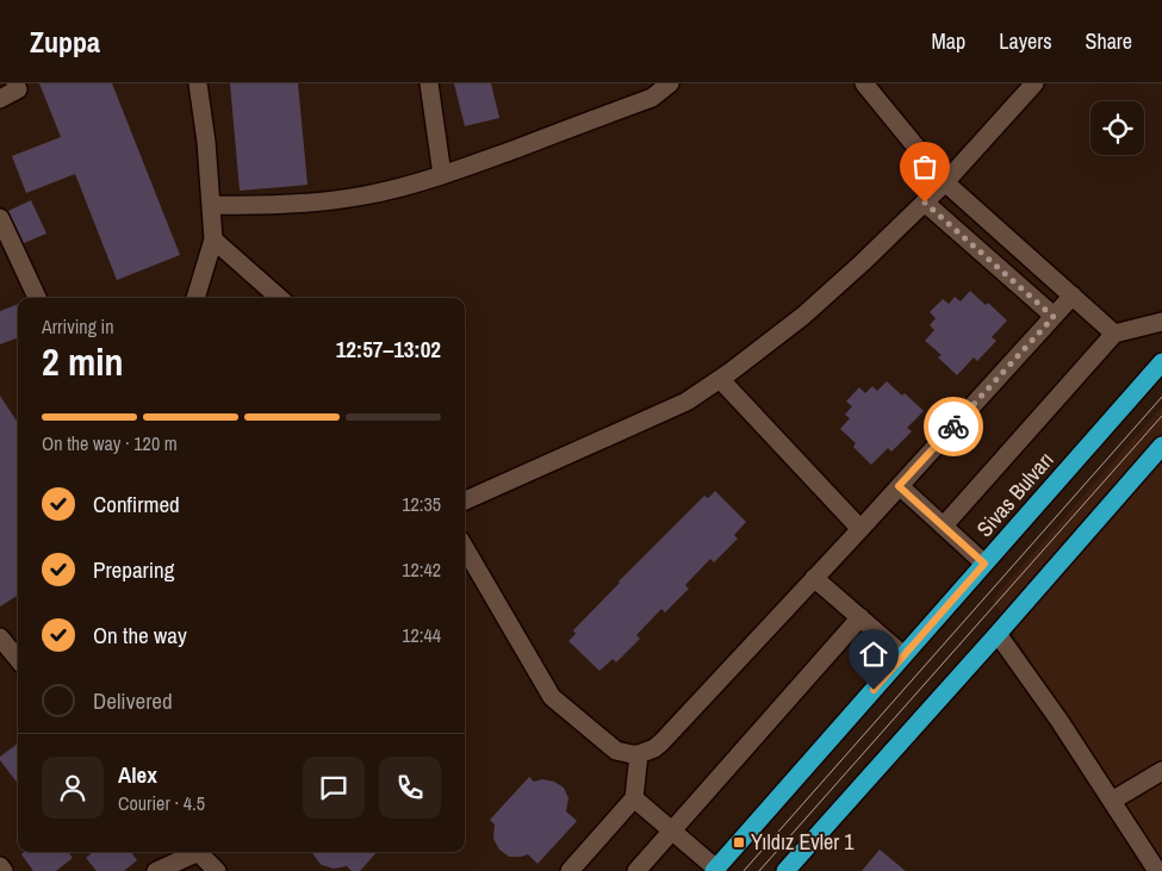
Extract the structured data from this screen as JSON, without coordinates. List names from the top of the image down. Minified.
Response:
{"streets":{"highway":["Sivas Bulvarı"]},"places":{"transit":["Yıldız Evler 1"]},"page":{"header":"Zuppa","nav":["Map","Layers","Share"],"heading":["2 min","Arriving in","12:57–13:02"],"panel":["Alex","Courier · 4.5"],"bar":"On the way · 120 m","list":[["Confirmed","12:35"],["Preparing","12:42"],["On the way","12:44"],"Delivered"]}}
